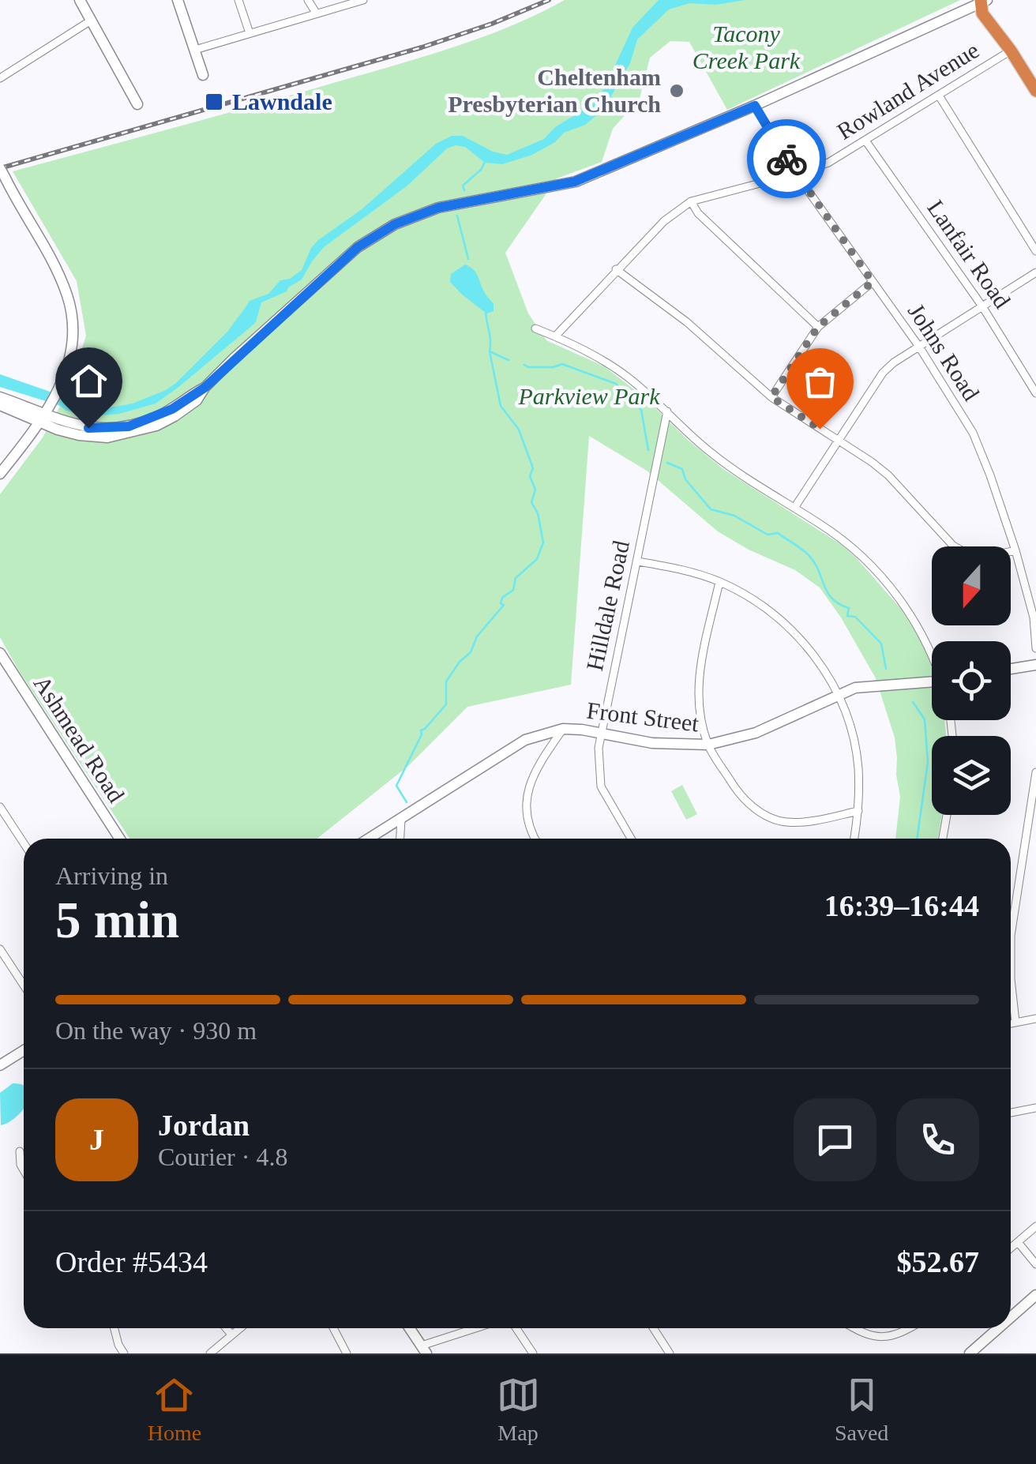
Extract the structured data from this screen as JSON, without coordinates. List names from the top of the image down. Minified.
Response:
{"streets":{"street":["Rowland Avenue","Lanfair Road","Johns Road","Hilldale Road","Front Street","Ashmead Road"]},"crossings":[["Rowland Avenue","Lanfair Road"],["Rowland Avenue","Johns Road"],["Hilldale Road","Front Street"]],"parks":["Tacony Creek Park","Parkview Park"],"places":{"other":["Cheltenham Presbyterian Church"],"transit":["Lawndale"]},"north":"bottom","page":{"heading":["5 min","Arriving in","16:39–16:44"],"panel":["Jordan","Courier · 4.8","Order #5434","$52.67"],"bar":"On the way · 930 m","round":"J","tabs":["Home","Map","Saved"]}}
